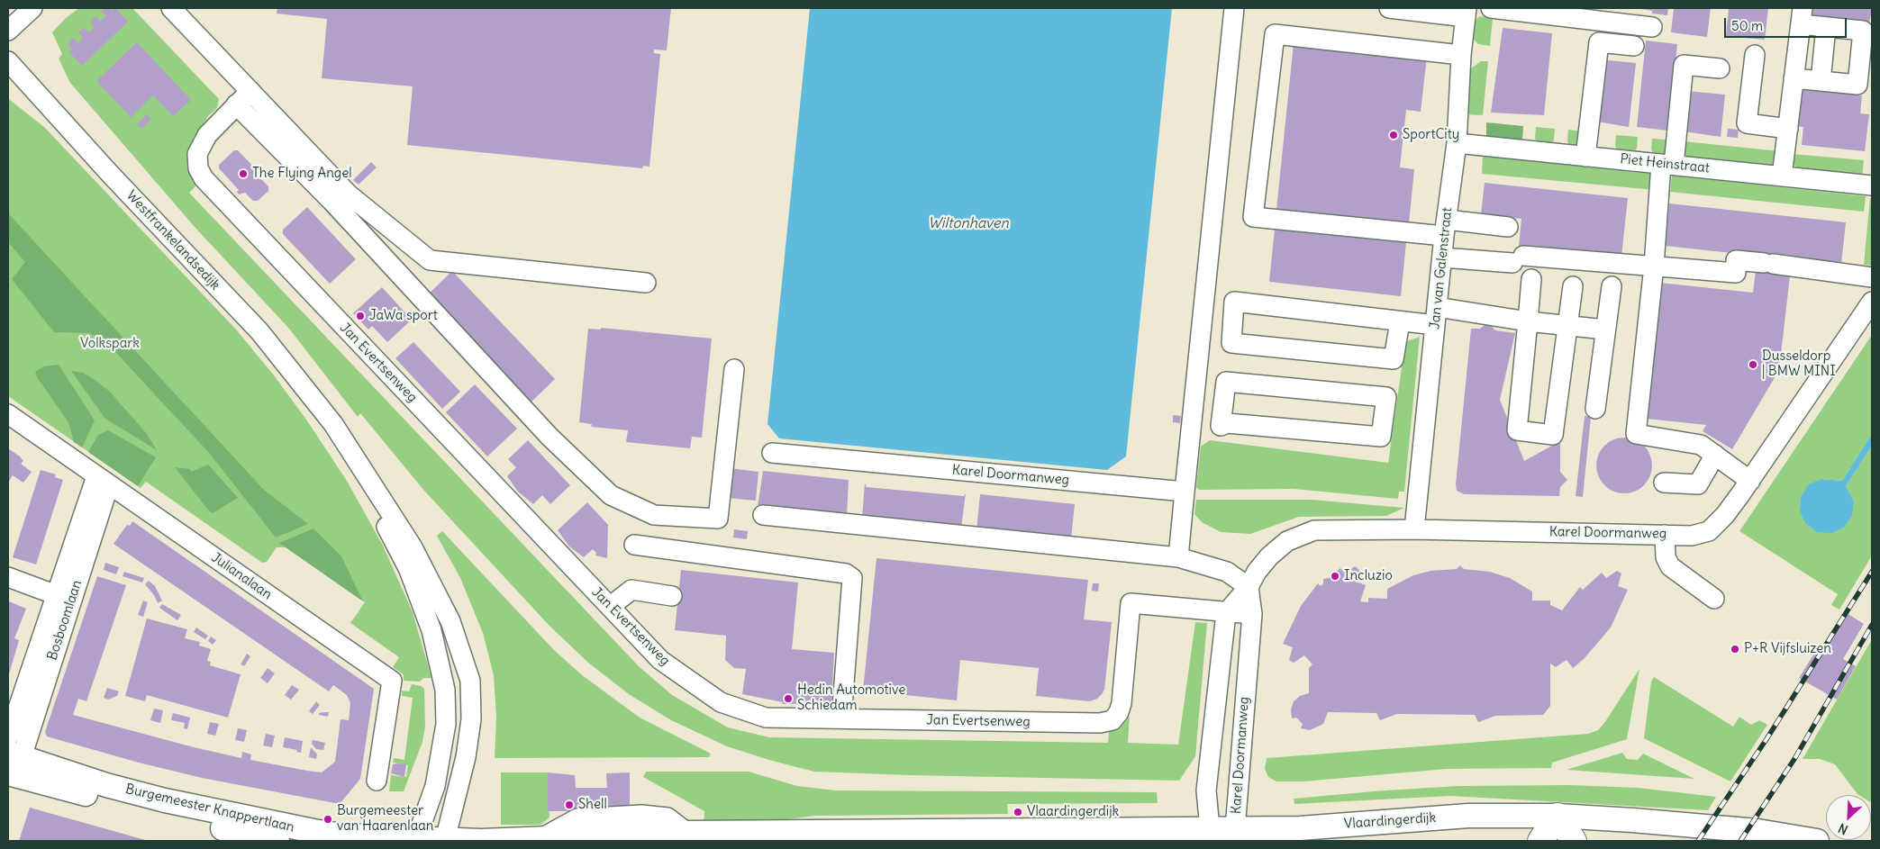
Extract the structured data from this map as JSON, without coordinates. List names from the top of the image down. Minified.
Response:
{"streets":{"main road":["Burgemeester Knappertlaan","Vlaardingerdijk"],"street":["Piet Heinstraat","Westfrankelandsedijk","Jan van Galenstraat","Jan Evertsenweg","Karel Doormanweg","Julianalaan","Bosboomlaan"]},"crossings":[["Piet Heinstraat","Jan van Galenstraat"],["Westfrankelandsedijk","Burgemeester Knappertlaan"],["Westfrankelandsedijk","Vlaardingerdijk"],["Jan van Galenstraat","Karel Doormanweg"],["Jan Evertsenweg","Karel Doormanweg"],["Karel Doormanweg","Vlaardingerdijk"],["Julianalaan","Bosboomlaan"],["Bosboomlaan","Burgemeester Knappertlaan"],["Burgemeester Knappertlaan","Vlaardingerdijk"]],"water":["Wiltonhaven"],"parks":["Volkspark"],"places":["SportCity","The Flying Angel","JaWa sport","Dusseldorp | BMW MINI","Incluzio","P+R Vijfsluizen","Hedin Automotive Schiedam","Shell","Vlaardingerdijk","Burgemeester van Haarenlaan"],"scale_bar":"50 m","north":"bottom left"}
